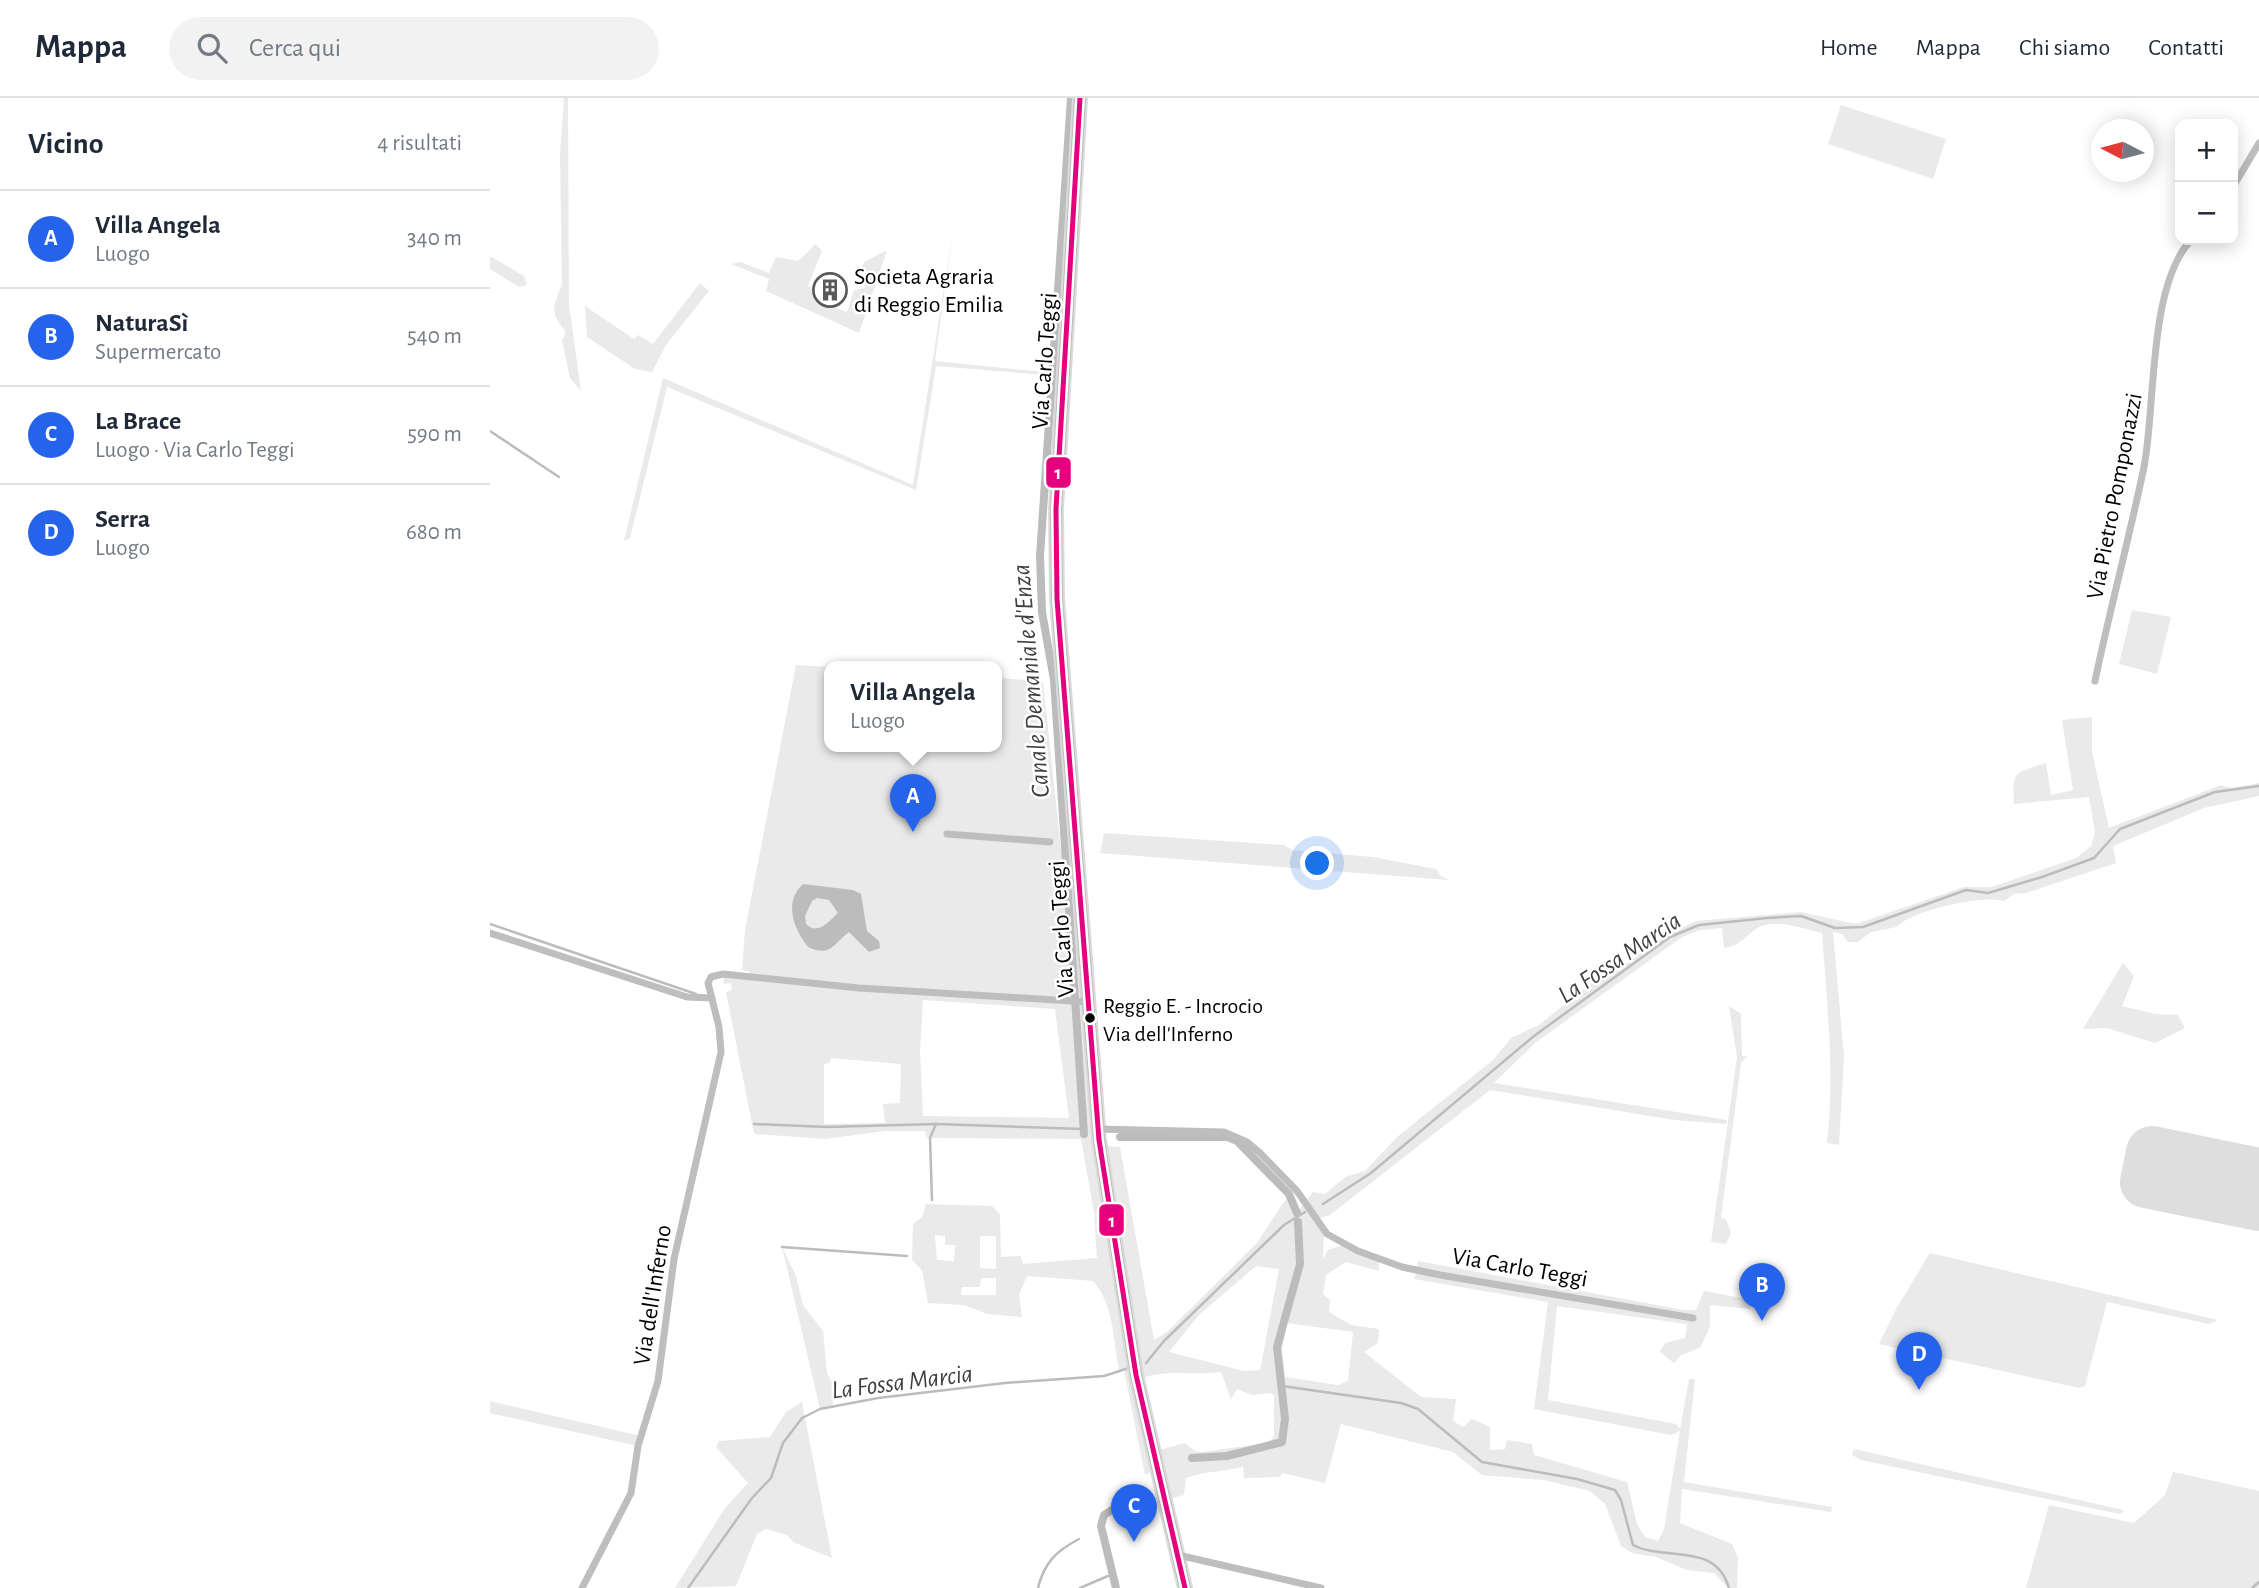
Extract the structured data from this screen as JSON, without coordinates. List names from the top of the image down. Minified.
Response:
{"streets":{"main road":["Via Carlo Teggi"],"street":["Via Pietro Pomponazzi","Via dell'Inferno"]},"water":["Canale Demaniale d'Enza","La Fossa Marcia"],"places":{"building":["Societa Agraria di Reggio Emilia"],"other":["Reggio E. - Incrocio Via dell'Inferno"]},"lines":["transit line 1"],"north":"left","page":{"header":"Mappa","search":"Cerca qui","nav":["Home","Mappa","Chi siamo","Contatti"],"heading":["Vicino","4 risultati"],"map_buttons":["+","−"],"list":[{"mark":"A","name":"Villa Angela","note":"Luogo","value":"340 m"},{"mark":"B","name":"NaturaSì","note":"Supermercato","value":"540 m"},{"mark":"C","name":"La Brace","note":"Luogo · Via Carlo Teggi","value":"590 m"},{"mark":"D","name":"Serra","note":"Luogo","value":"680 m"}],"popup":["Villa Angela","Luogo"],"pins":["A","B","D","C"]}}
